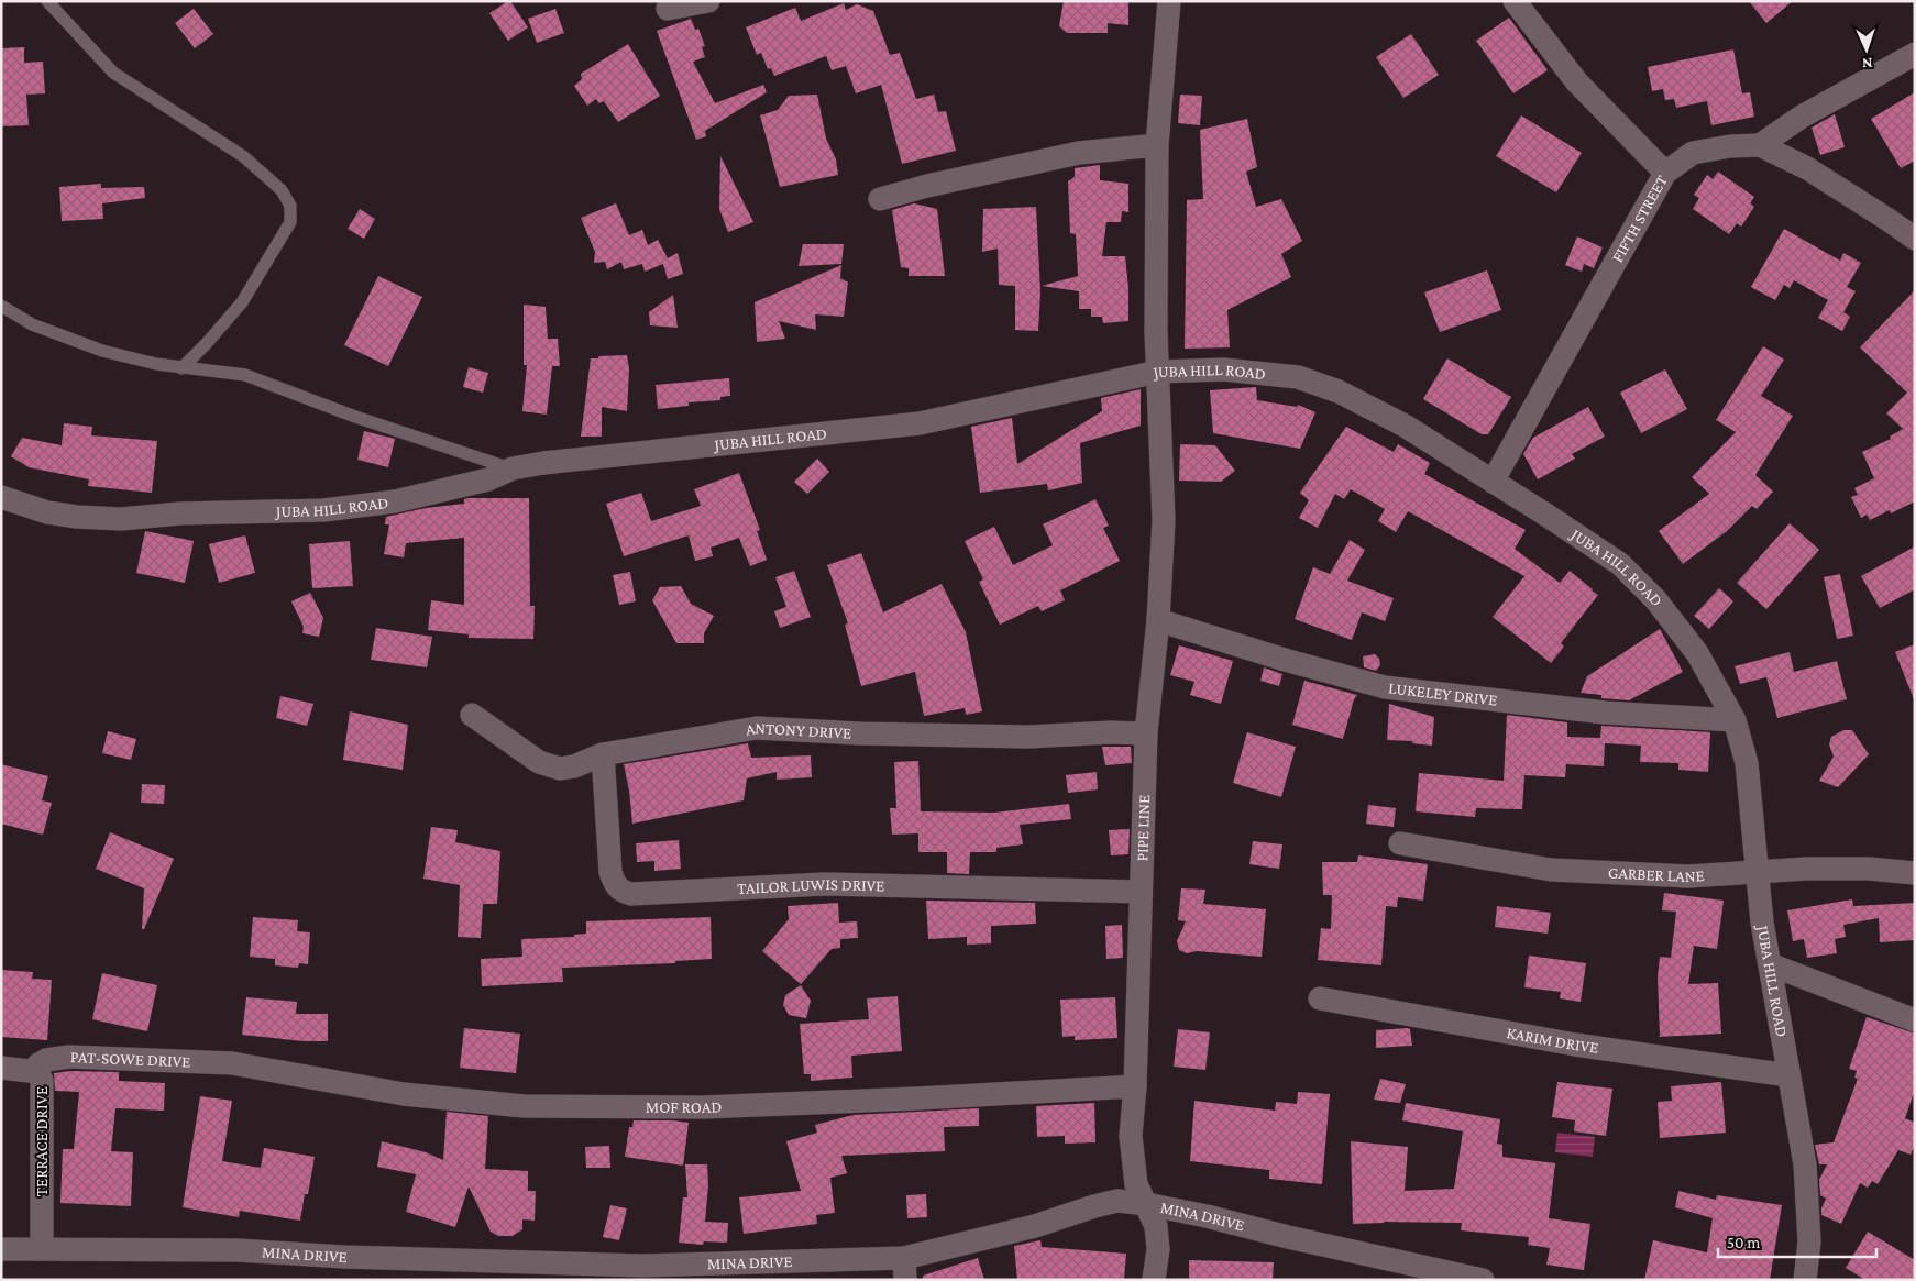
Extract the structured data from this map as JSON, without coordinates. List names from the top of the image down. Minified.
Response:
{"streets":{"street":["FIFTH STREET","JUBA HILL ROAD","LUKELEY DRIVE","ANTONY DRIVE","PIPE LINE","GARBER LANE","TAILOR LUWIS DRIVE","KARIM DRIVE","PAT-SOWE DRIVE","MOF ROAD","TERRACE DRIVE","MINA DRIVE"]},"crossings":[["FIFTH STREET","JUBA HILL ROAD"],["JUBA HILL ROAD","LUKELEY DRIVE"],["JUBA HILL ROAD","PIPE LINE"],["JUBA HILL ROAD","GARBER LANE"],["JUBA HILL ROAD","KARIM DRIVE"],["LUKELEY DRIVE","PIPE LINE"],["ANTONY DRIVE","PIPE LINE"],["ANTONY DRIVE","TAILOR LUWIS DRIVE"],["PIPE LINE","TAILOR LUWIS DRIVE"],["PIPE LINE","MOF ROAD"],["PIPE LINE","MINA DRIVE"],["PAT-SOWE DRIVE","MOF ROAD"],["PAT-SOWE DRIVE","TERRACE DRIVE"],["TERRACE DRIVE","MINA DRIVE"]],"scale_bar":"50 m","north":"bottom"}
